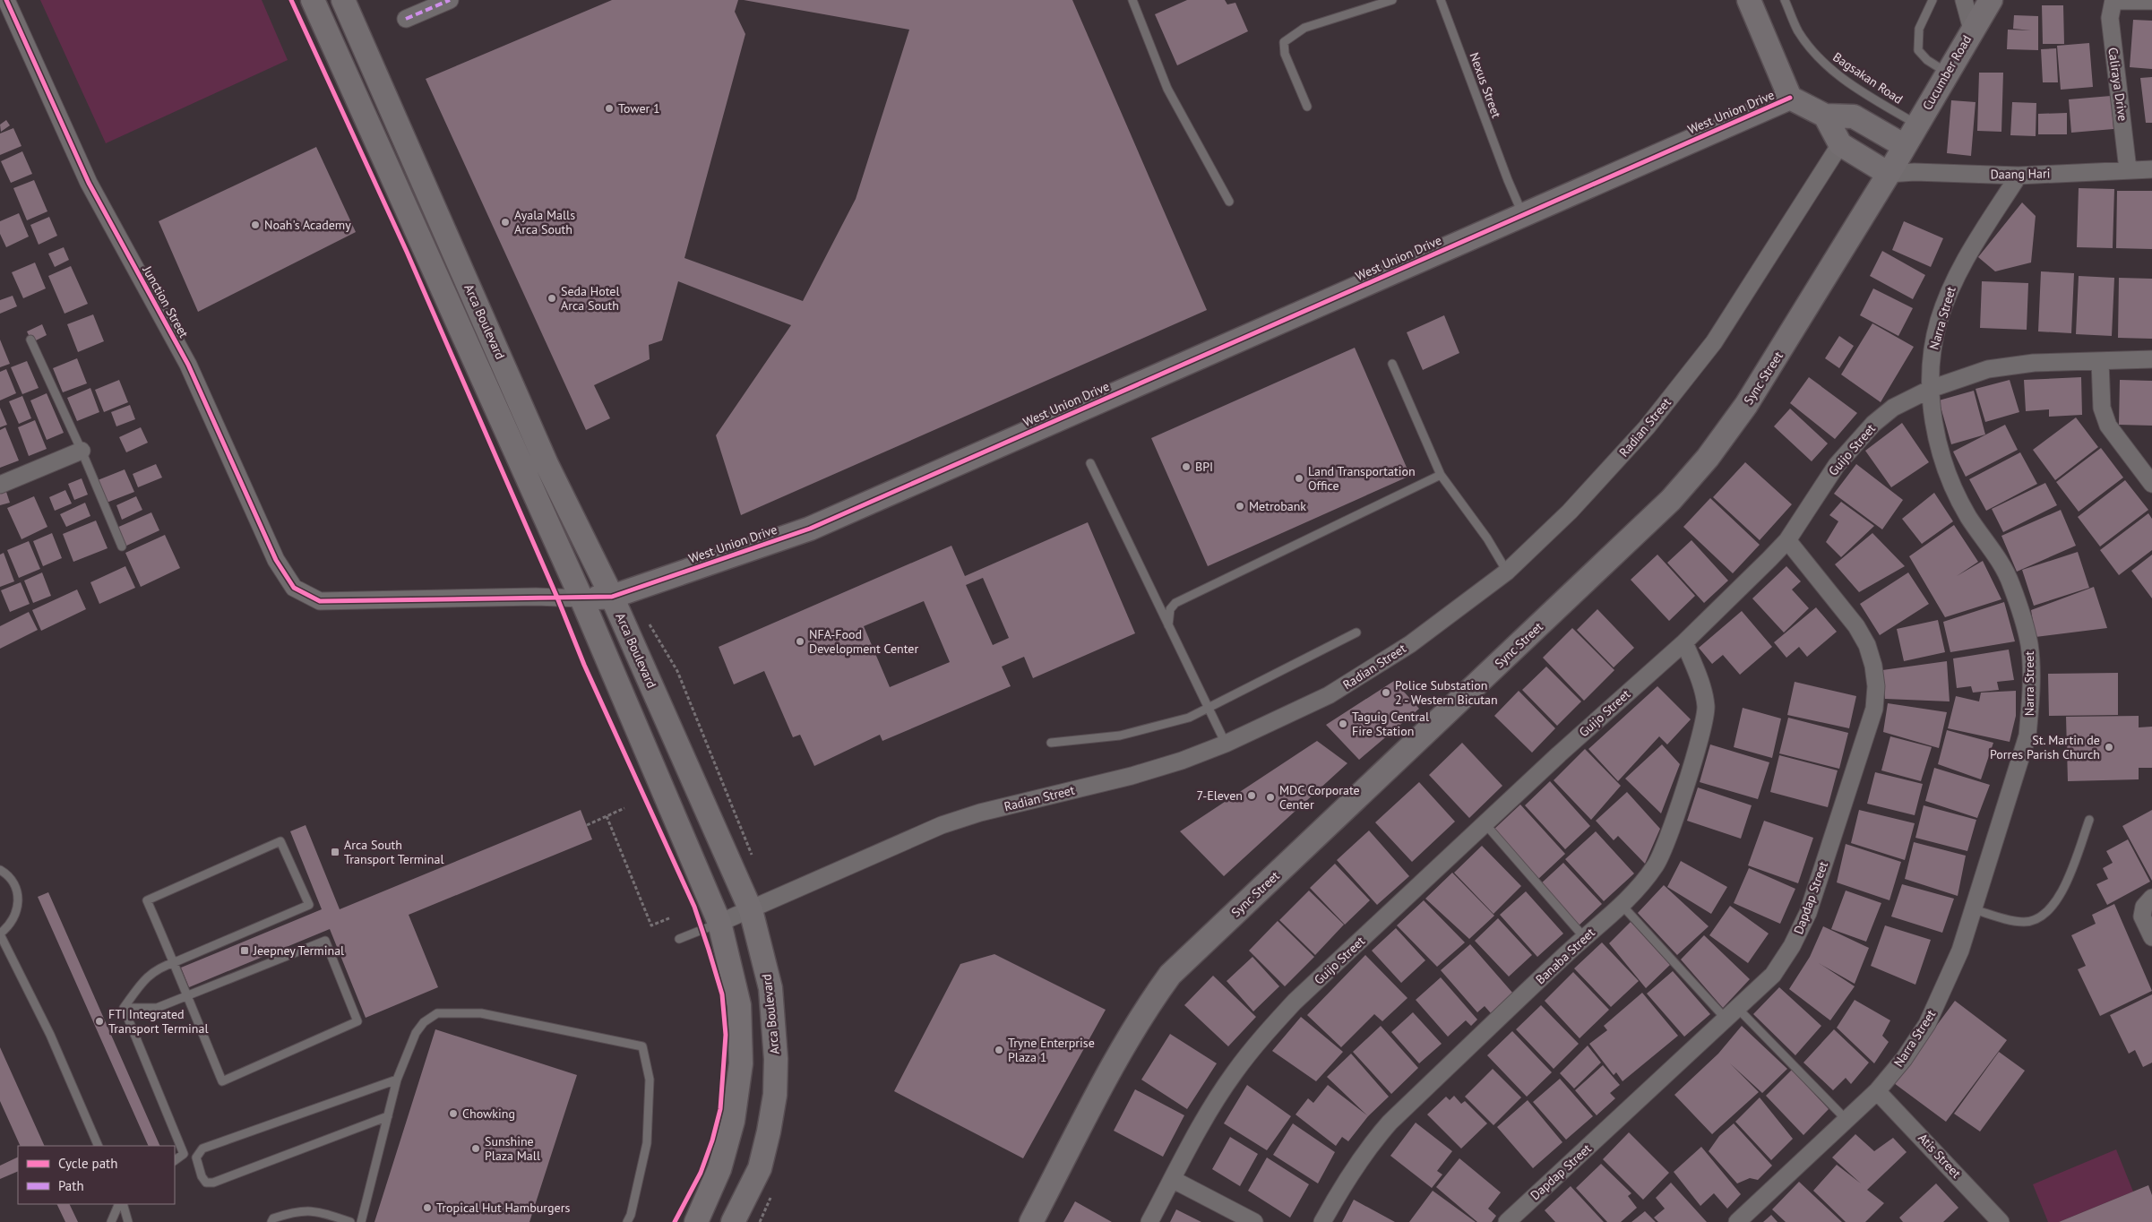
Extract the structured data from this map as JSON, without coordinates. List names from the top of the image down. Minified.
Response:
{"streets":{"street":["Cucumber Road","Caliraya Drive","West Union Drive","Daang Hari","Junction Street","Narra Street","Arca Boulevard","Sync Street","Radian Street","Guijo Street","Dapdap Street","Banaba Street","Atis Street"],"lane":["Bagsakan Road","Nexus Street"]},"crossings":[["Cucumber Road","Bagsakan Road"],["Cucumber Road","West Union Drive"],["Cucumber Road","Daang Hari"],["Cucumber Road","Sync Street"],["Caliraya Drive","Daang Hari"],["Nexus Street","West Union Drive"],["West Union Drive","Junction Street"],["West Union Drive","Arca Boulevard"],["Daang Hari","Narra Street"],["Daang Hari","Sync Street"],["Narra Street","Guijo Street"],["Narra Street","Atis Street"],["Arca Boulevard","Radian Street"],["Guijo Street","Dapdap Street"],["Guijo Street","Banaba Street"]],"places":{"other":["Tower 1","Ayala Malls Arca South","Noah's Academy","Seda Hotel Arca South","BPI","Land Transportation Office","Metrobank","NFA-Food Development Center","Police Substation 2 - Western Bicutan","Taguig Central Fire Station","St. Martin de Porres Parish Church","7-Eleven","MDC Corporate Center","FTI Integrated Transport Terminal","Tryne Enterprise Plaza 1","Chowking","Sunshine Plaza Mall","Tropical Hut Hamburgers"],"transit":["Arca South Transport Terminal","Jeepney Terminal"]},"legend":["Cycle path","Path"]}
